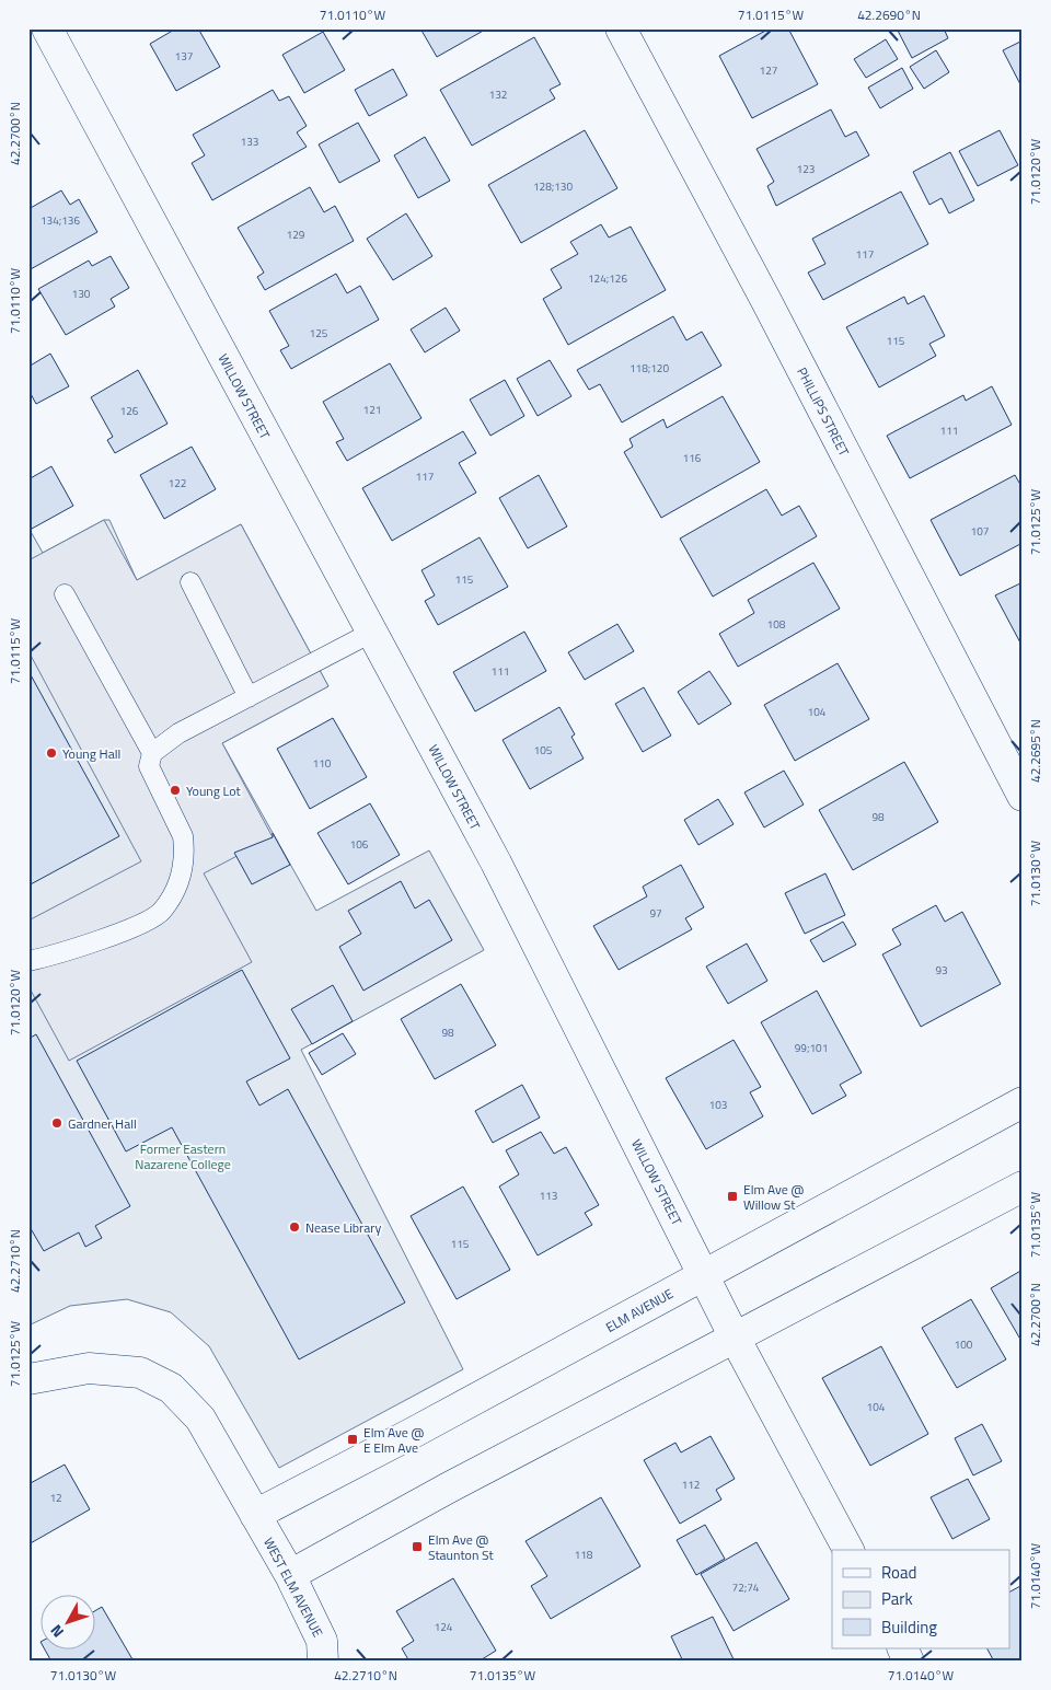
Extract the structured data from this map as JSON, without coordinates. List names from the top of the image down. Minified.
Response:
{"streets":{"street":["WILLOW STREET","PHILLIPS STREET","ELM AVENUE","WEST ELM AVENUE"]},"crossings":[["WILLOW STREET","ELM AVENUE"],["ELM AVENUE","WEST ELM AVENUE"]],"parks":["Former Eastern Nazarene College"],"places":{"other":["Young Hall","Young Lot","Gardner Hall","Nease Library"],"transit":["Elm Ave @ Willow St","Elm Ave @ E Elm Ave","Elm Ave @ Staunton St"]},"house_numbers":["137","127","132","133","123","128;130","134;136","129","117","124;126","130","125","115","118;120","121","126","111","116","117","122","107","115","108","111","104","105","110","98","106","97","93","98","99;101","103","113","115","100","104","112","12","118","72;74","124"],"legend":["Road","Park","Building"],"north":"bottom left","coordinates":["71.0110°W","71.0115°W","42.2690°N","42.2700°N","71.0120°W","71.0125°W","42.2695°N","71.0130°W","71.0135°W","42.2710°N","71.0140°W"]}
